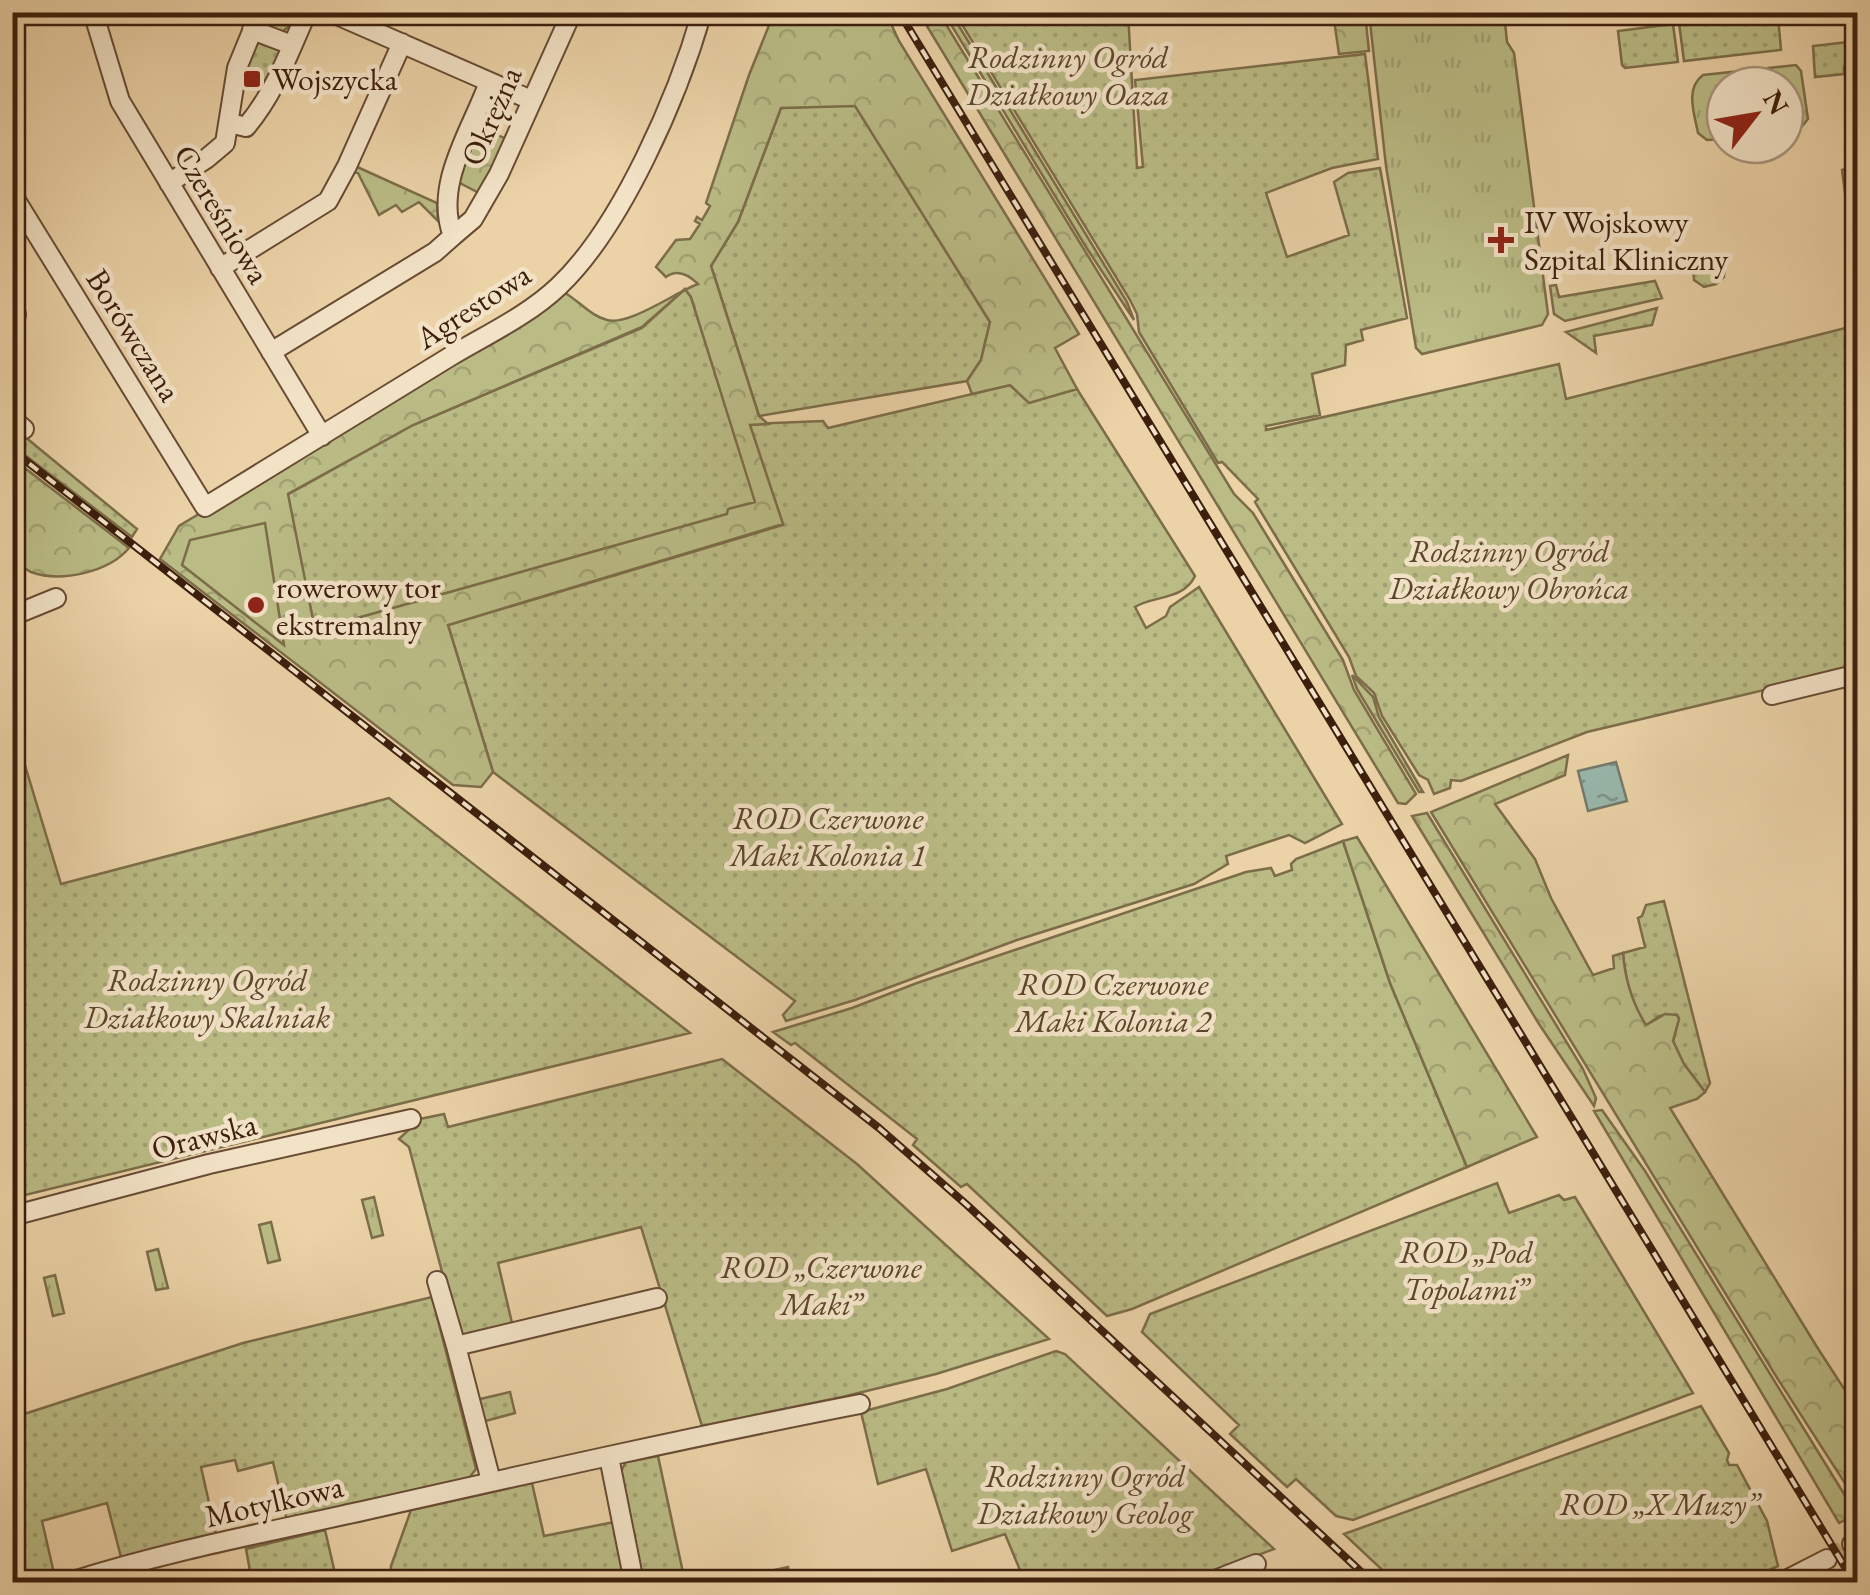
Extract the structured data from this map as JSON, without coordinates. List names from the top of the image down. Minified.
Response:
{"streets":{"street":["Okrężna","Czereśniowa","Agrestowa","Borówczana","Orawska","Motylkowa"]},"crossings":[["Okrężna","Czereśniowa"],["Czereśniowa","Agrestowa"],["Agrestowa","Borówczana"]],"parks":["Rodzinny Ogród Działkowy Oaza","Rodzinny Ogród Działkowy Obrońca","ROD Czerwone Maki Kolonia 1","Rodzinny Ogród Działkowy Skalniak","ROD Czerwone Maki Kolonia 2","ROD „Pod Topolami”","ROD „Czerwone Maki”","Rodzinny Ogród Działkowy Geolog","ROD „X Muzy”"],"places":{"transit":["Wojszycka"],"health":["IV Wojskowy Szpital Kliniczny"],"other":["rowerowy tor ekstremalny"]},"north":"top right"}
